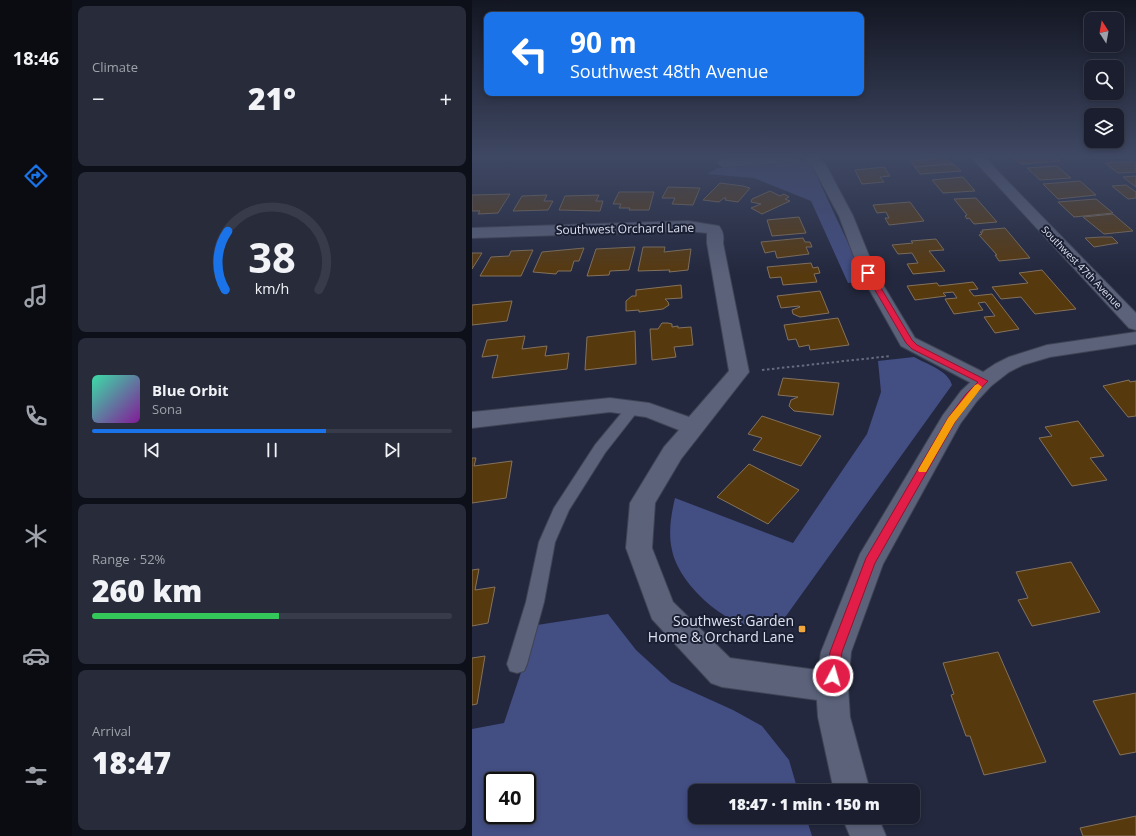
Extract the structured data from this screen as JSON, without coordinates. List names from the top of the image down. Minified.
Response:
{"streets":{"street":["Southwest Orchard Lane","Southwest 47th Avenue"]},"places":{"transit":["Southwest Garden Home & Orchard Lane"]},"north":"top","page":{"tabs":"18:46","tile":["Climate",["Range · 52%","260 km"],["Arrival","18:47"]],"turn":["90 m","Southwest 48th Avenue"],"heat":["−","21°","+"],"song":["Blue Orbit","Sona"],"limit":"40","trip":"18:47 · 1 min · 150 m","gauge":["38","km/h"]}}
